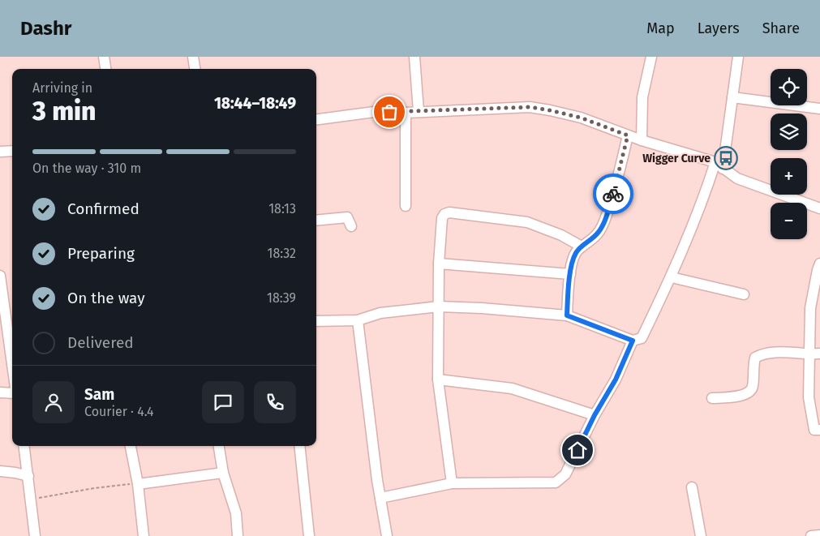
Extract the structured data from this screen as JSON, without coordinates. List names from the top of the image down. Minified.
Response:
{"places":{"bus stop":["Wigger Curve"]},"page":{"header":"Dashr","nav":["Map","Layers","Share"],"map_buttons":["+","−"],"heading":["3 min","Arriving in","18:44–18:49"],"panel":["Sam","Courier · 4.4"],"bar":"On the way · 310 m","list":[["Confirmed","18:13"],["Preparing","18:32"],["On the way","18:39"],"Delivered"]}}
